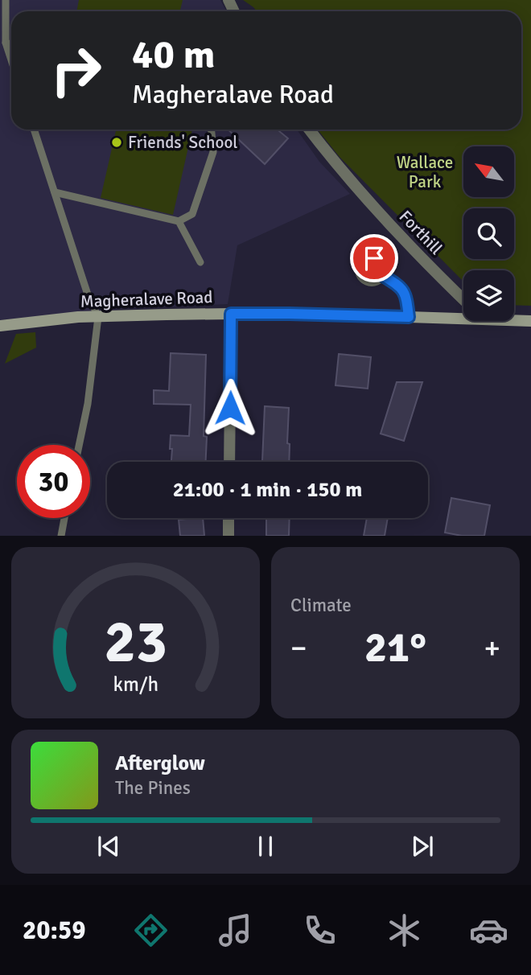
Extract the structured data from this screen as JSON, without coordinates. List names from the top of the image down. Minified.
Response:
{"streets":{"street":["Forthill","Magheralave Road"]},"parks":["Wallace Park"],"places":["Friends' School"],"north":"top left","page":{"turn":["40 m","Magheralave Road"],"limit":"30","trip":"21:00 · 1 min · 150 m","tile":"Climate","heat":["−","21°","+"],"song":["Afterglow","The Pines"],"tabs":"20:59","gauge":["23","km/h"]}}
